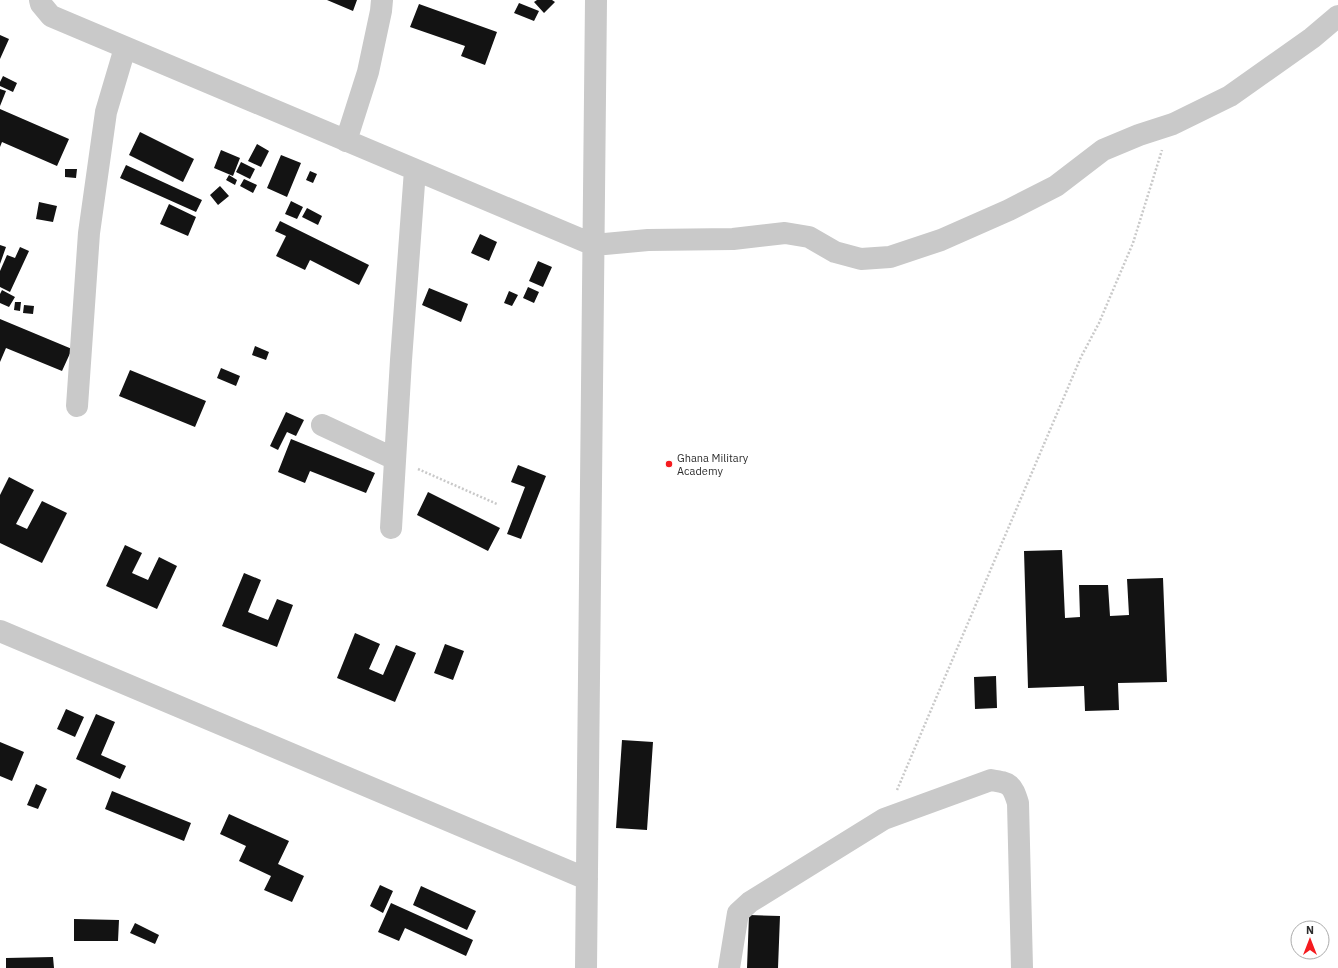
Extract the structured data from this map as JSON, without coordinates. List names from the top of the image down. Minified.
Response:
{"places":["Ghana Military Academy"],"north":"top"}
